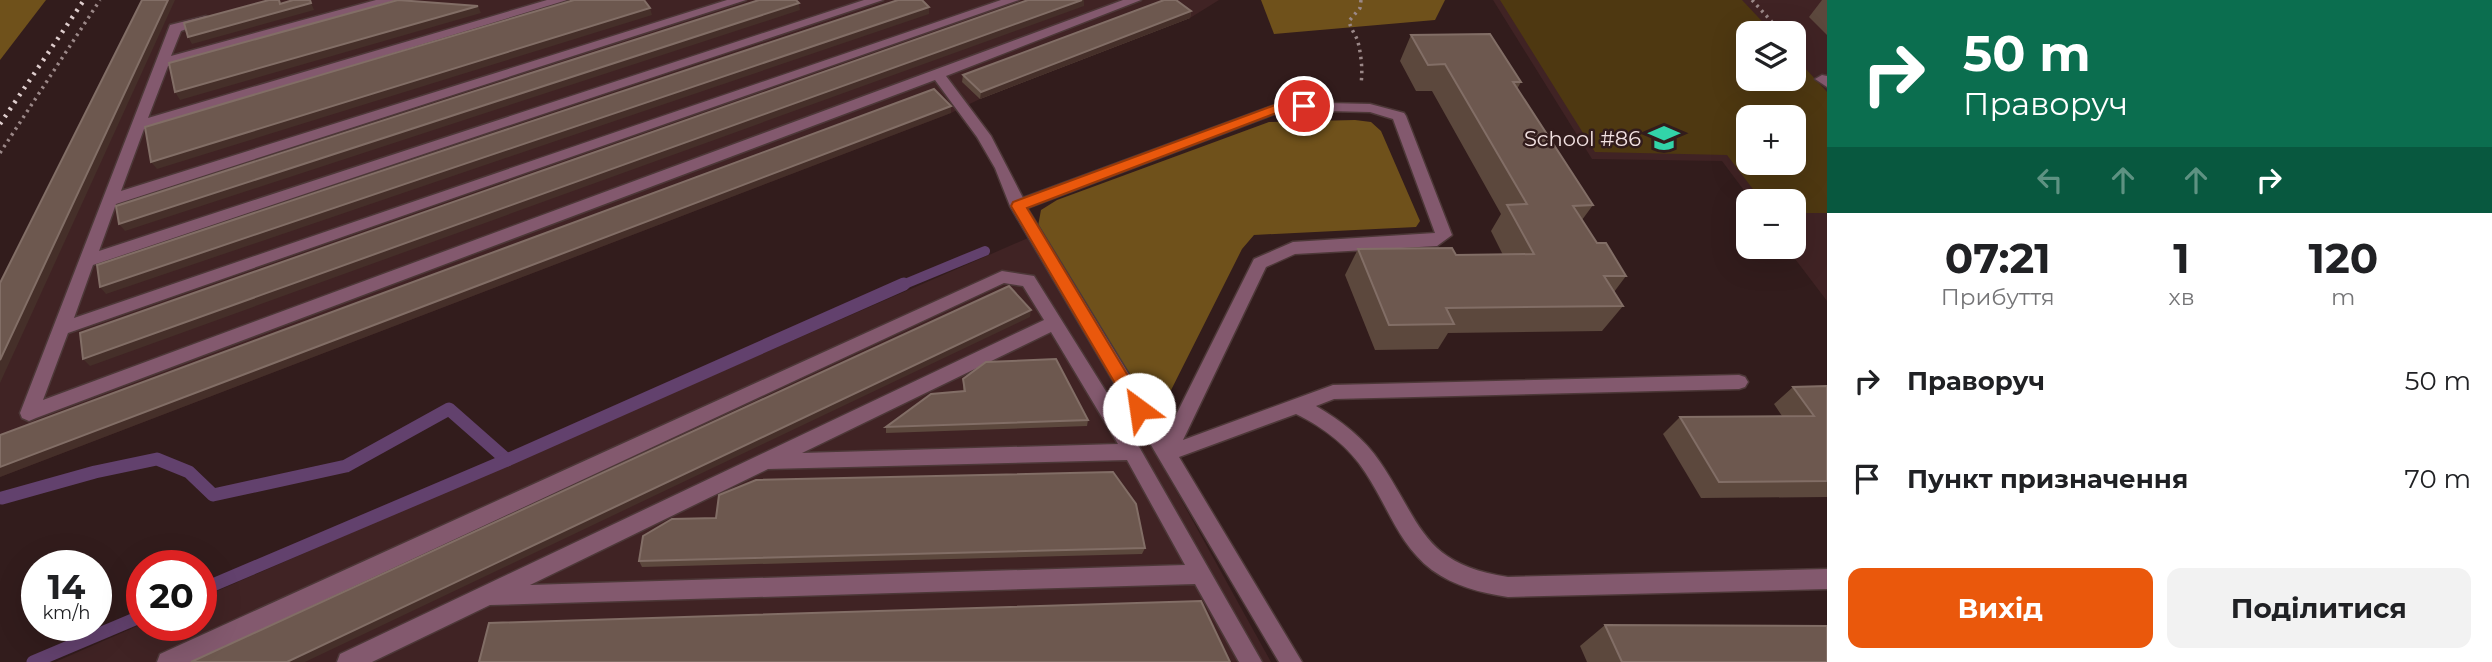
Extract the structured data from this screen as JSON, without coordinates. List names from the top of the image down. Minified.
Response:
{"places":{"school or university":["School #86"]},"page":{"turn":["50 m","Праворуч"],"map_buttons":["+","−"],"eta":["07:21","Прибуття","1","хв","120","m"],"list":[{"name":"Праворуч","value":"50 m"},{"name":"Пункт призначення","value":"70 m"}],"speed":"14 km/h","limit":"20","buttons":["Вихід","Поділитися"]}}
